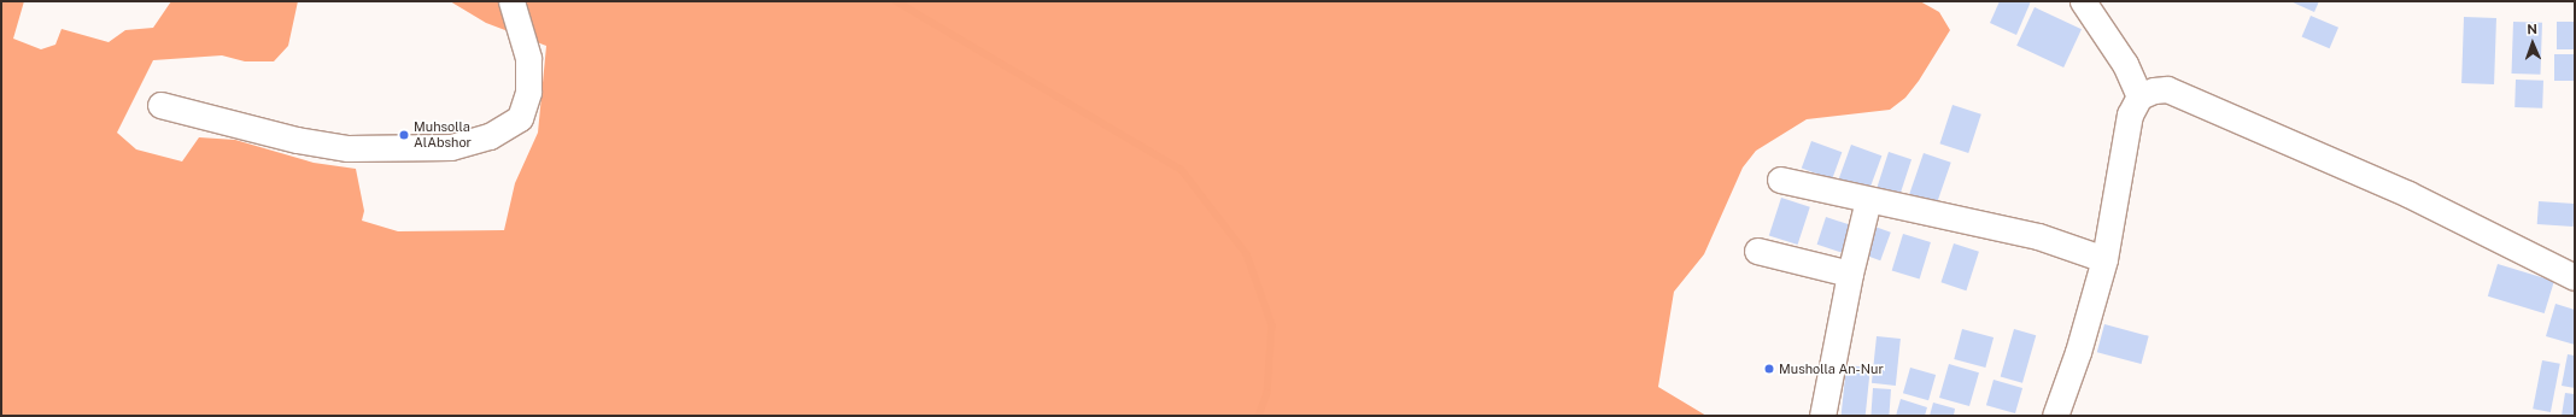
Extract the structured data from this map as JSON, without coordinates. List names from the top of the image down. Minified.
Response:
{"places":["Muhsolla AlAbshor","Musholla An-Nur"],"north":"top"}
